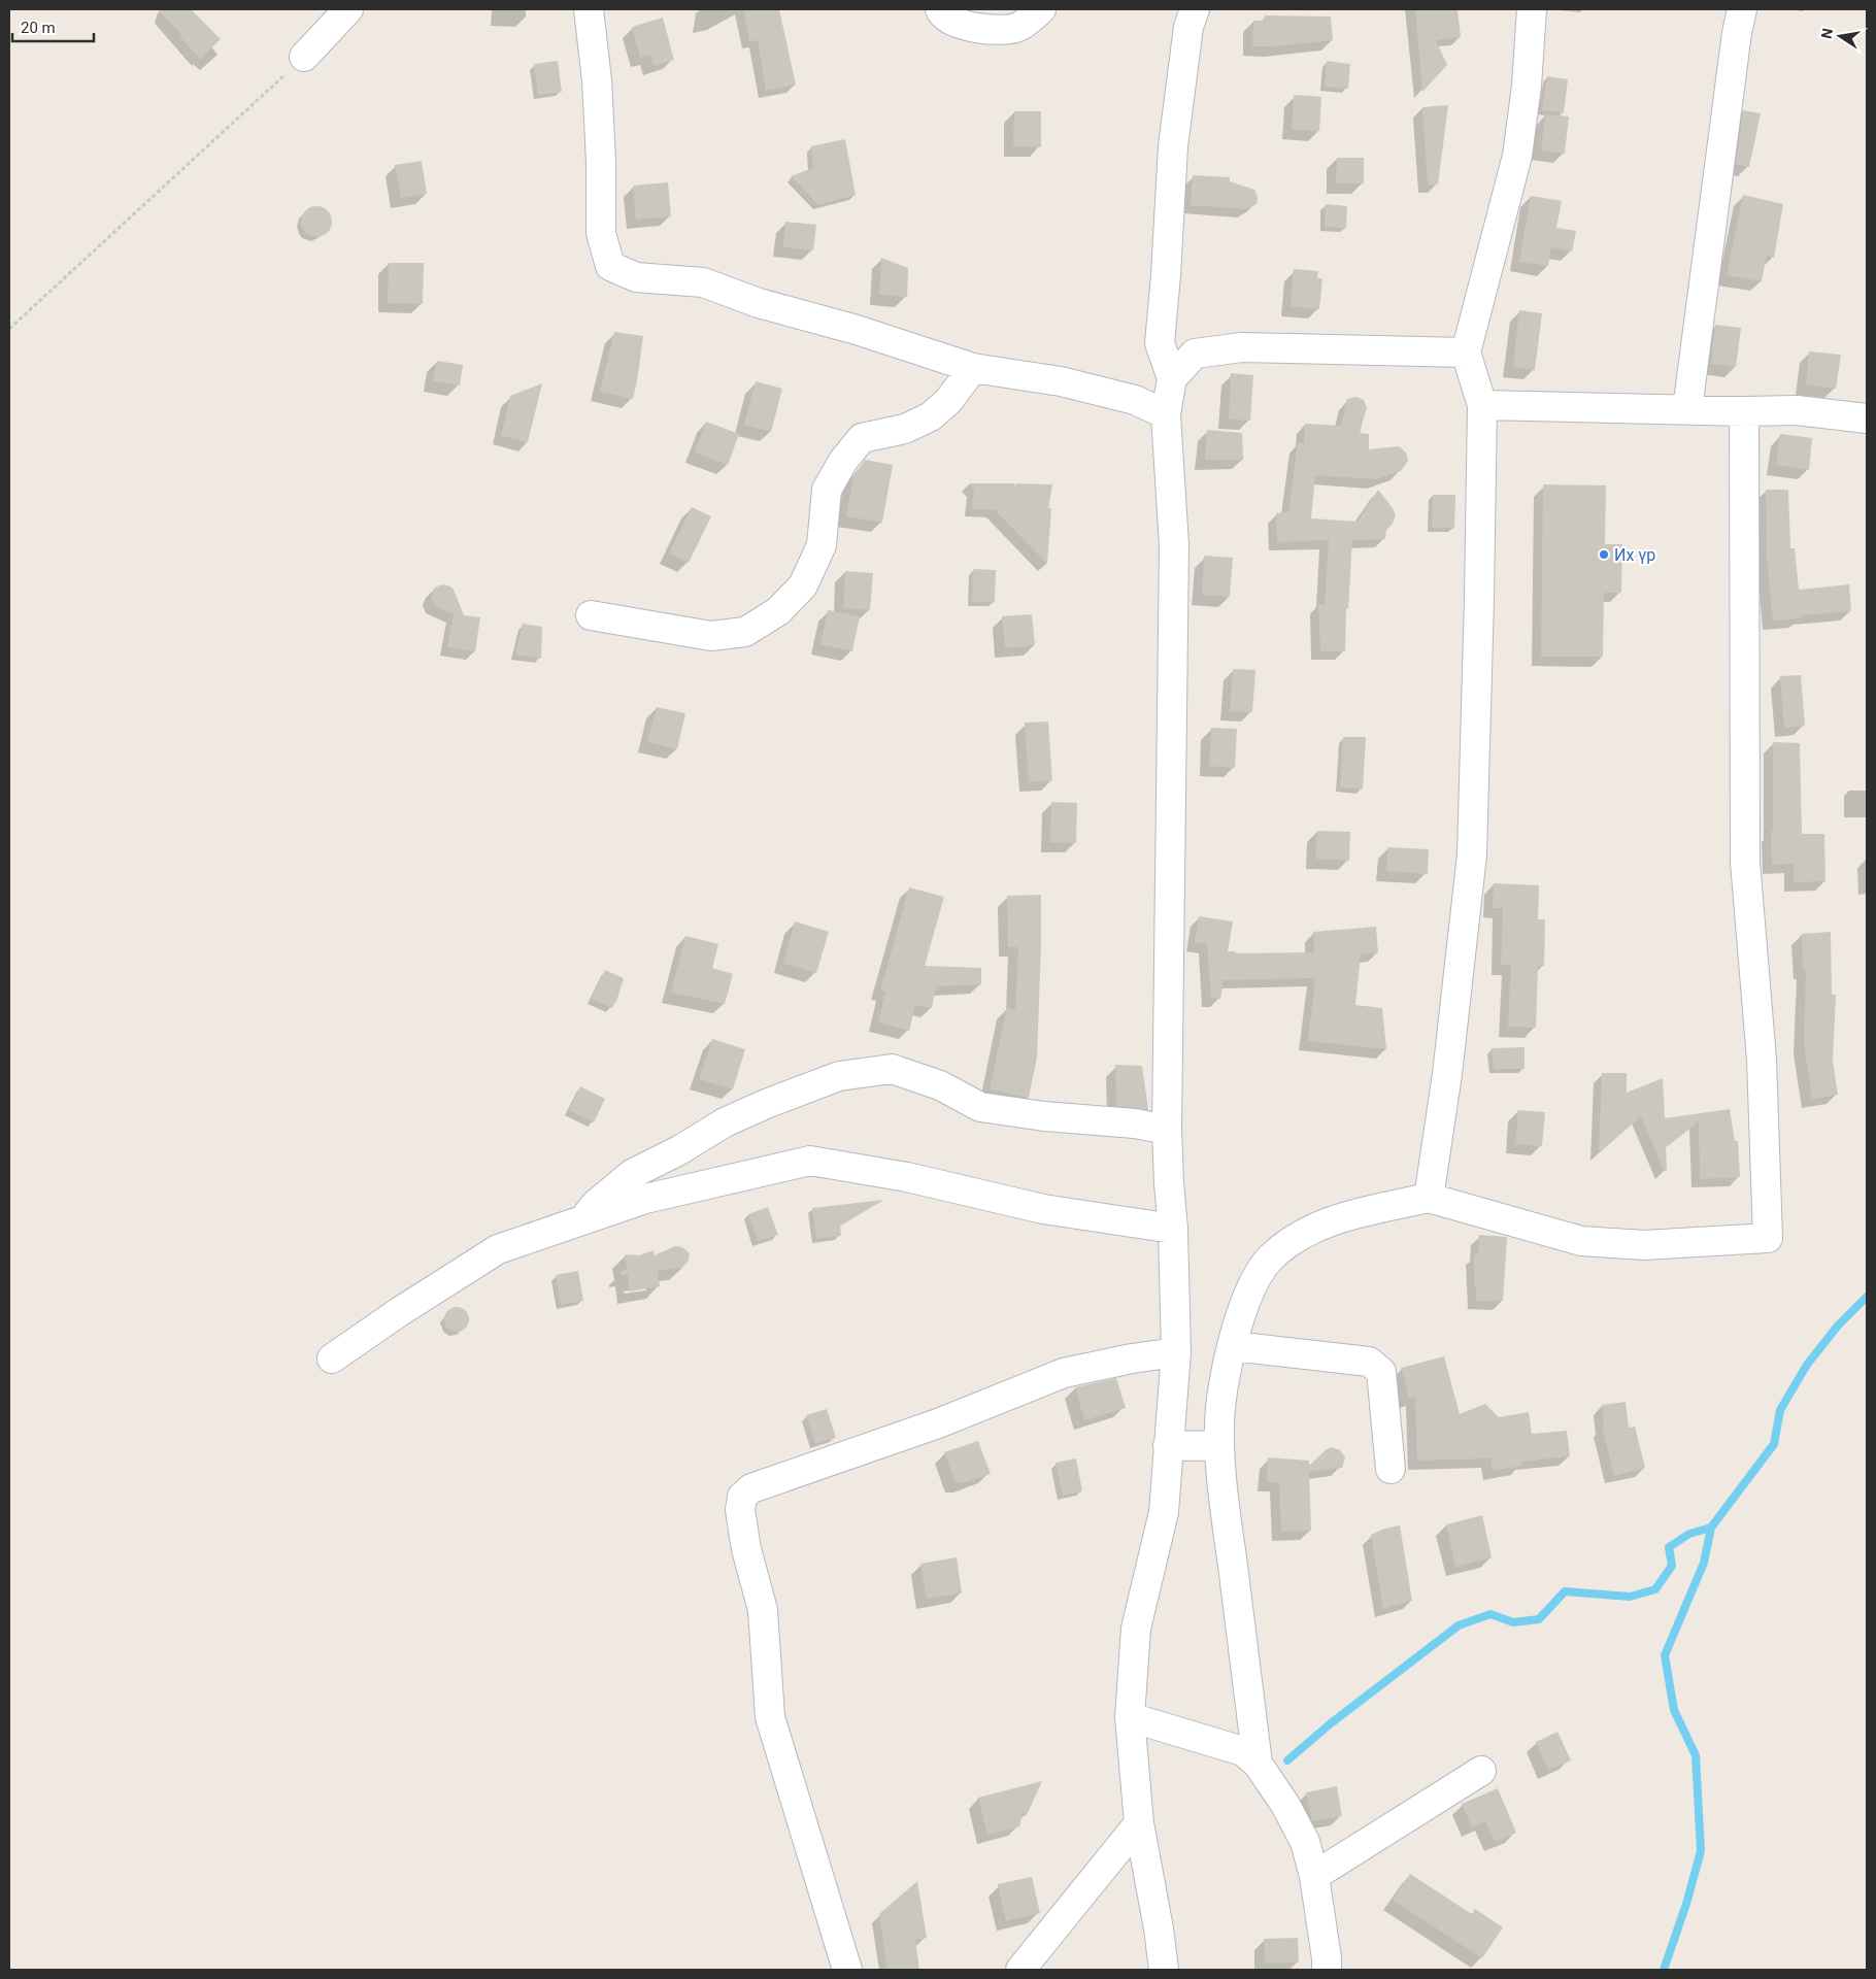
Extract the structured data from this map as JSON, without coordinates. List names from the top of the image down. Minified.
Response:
{"places":["Их үр"],"scale_bar":"20 m","north":"left"}
